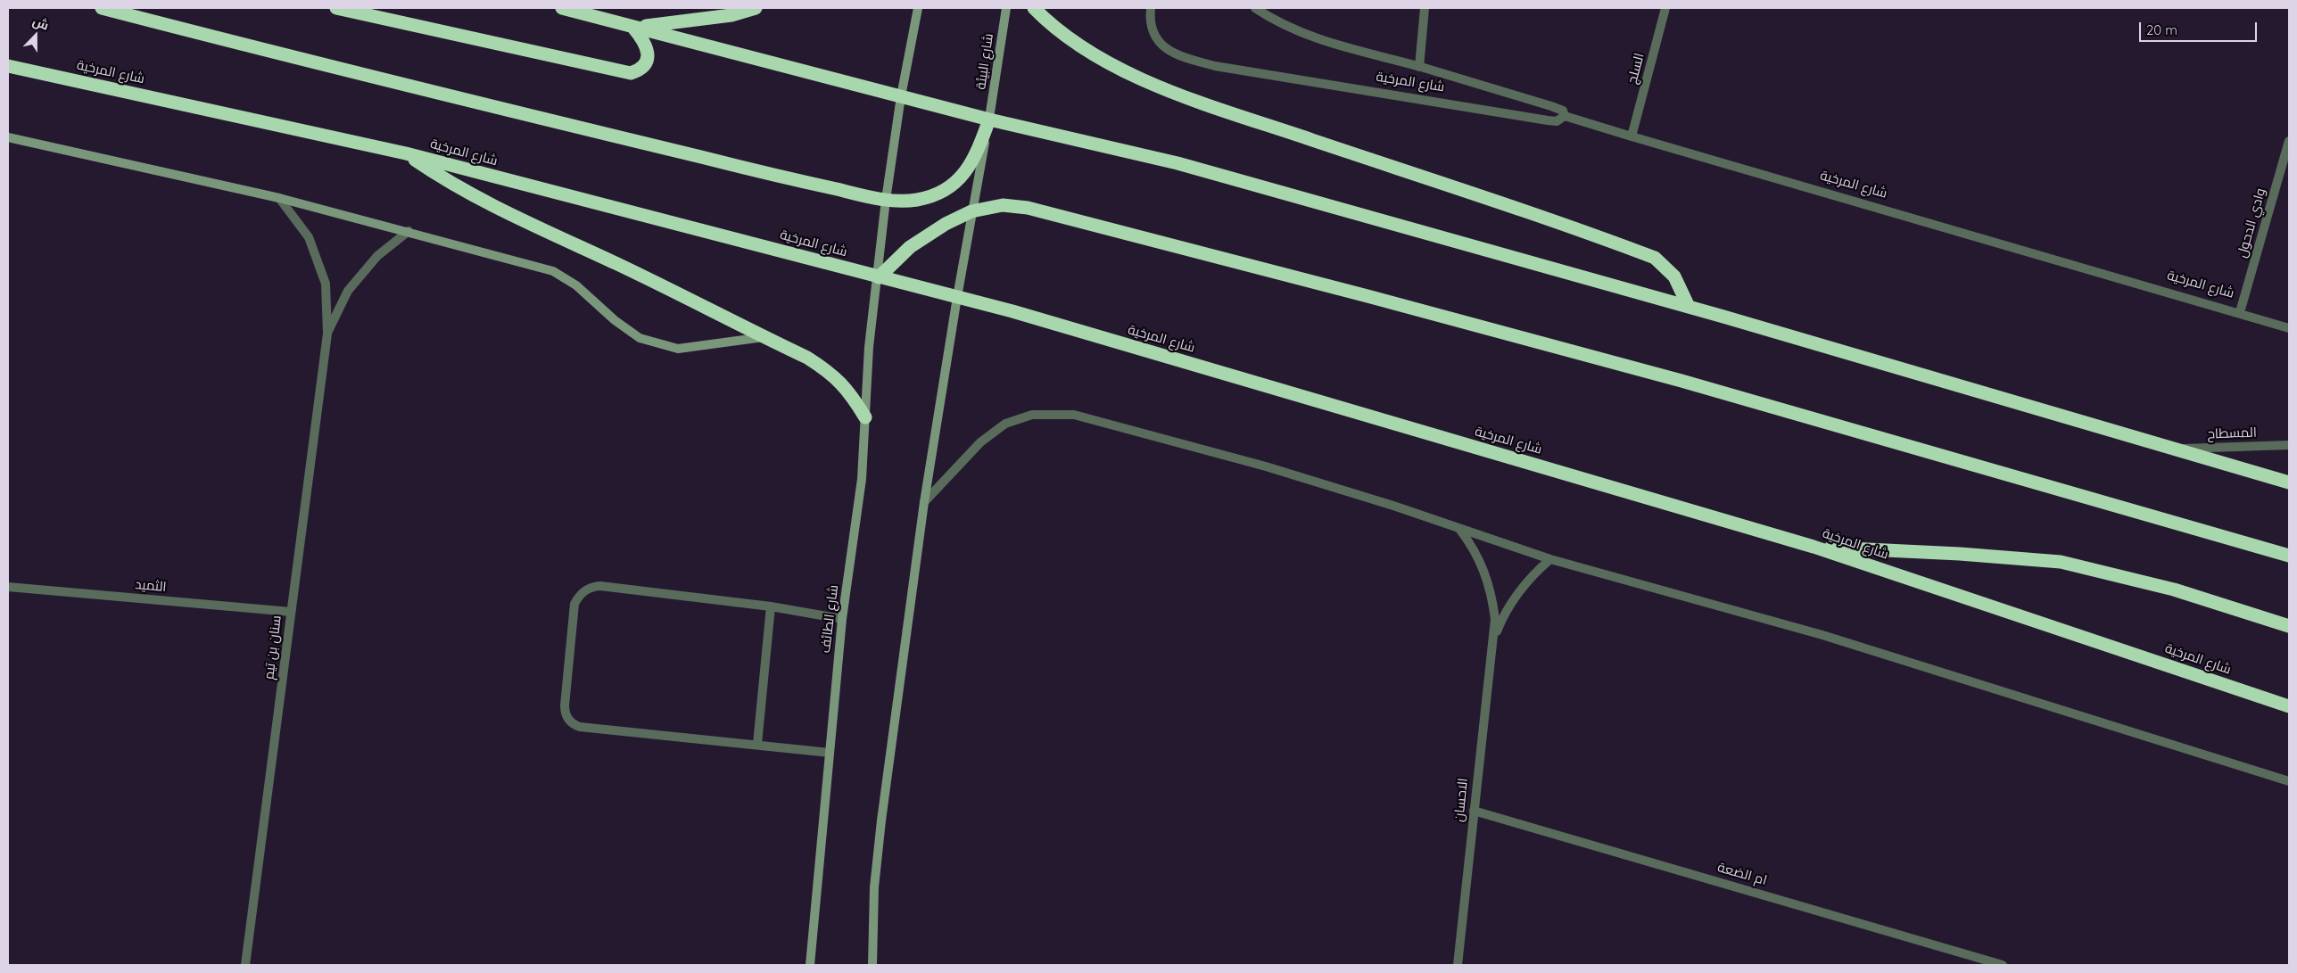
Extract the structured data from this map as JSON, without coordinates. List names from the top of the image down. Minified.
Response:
{"streets":{"highway":["شارع المرخية"],"street":["شارع البيئة","السلج","وادي الدحول","المسطاح","الثميد","شارع الطائف","سنان بن تيم","الاحسان","ام الضعة"]},"crossings":[["شارع البيئة","شارع المرخية"],["السلج","شارع المرخية"],["شارع المرخية","وادي الدحول"],["شارع المرخية","شارع الطائف"],["الثميد","سنان بن تيم"],["الاحسان","ام الضعة"]],"scale_bar":"20 m","north":"top"}
